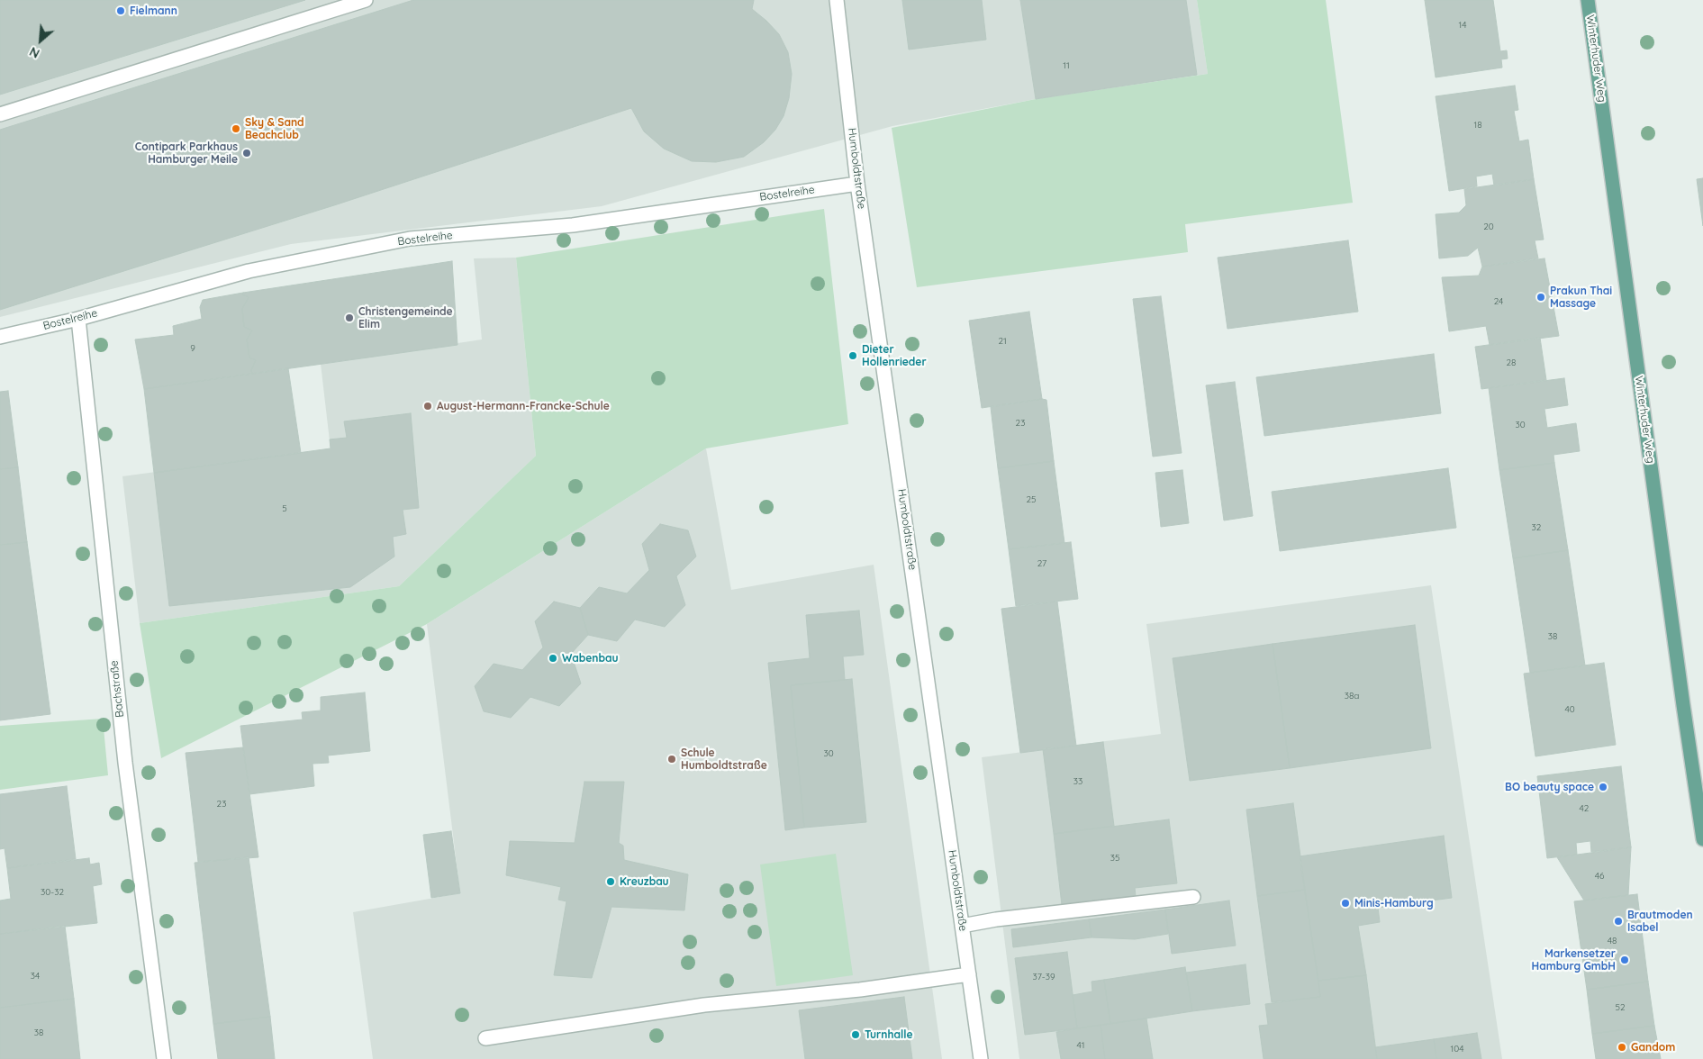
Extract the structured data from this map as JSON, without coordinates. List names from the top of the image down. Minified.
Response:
{"streets":{"main road":["Winterhuder Weg"],"street":["Humboldtstraße","Bostelreihe","Bachstraße"]},"crossings":[["Humboldtstraße","Bostelreihe"],["Bostelreihe","Bachstraße"]],"places":["Fielmann","Sky & Sand Beachclub","Contipark Parkhaus Hamburger Meile","Prakun Thai Massage","Christengemeinde Elim","Dieter Hollenrieder","August-Hermann-Francke-Schule","Wabenbau","Schule Humboldtstraße","BO beauty space","Kreuzbau","Minis-Hamburg","Brautmoden Isabel","Markensetzer Hamburg GmbH","Turnhalle","Gandom"],"house_numbers":["14","11","18","20","24","21","9","28","23","30","25","5","32","27","38","38a","40","30","33","23","42","35","46","30-32","48","34","37-39","52","38","41","104"],"north":"bottom left"}
